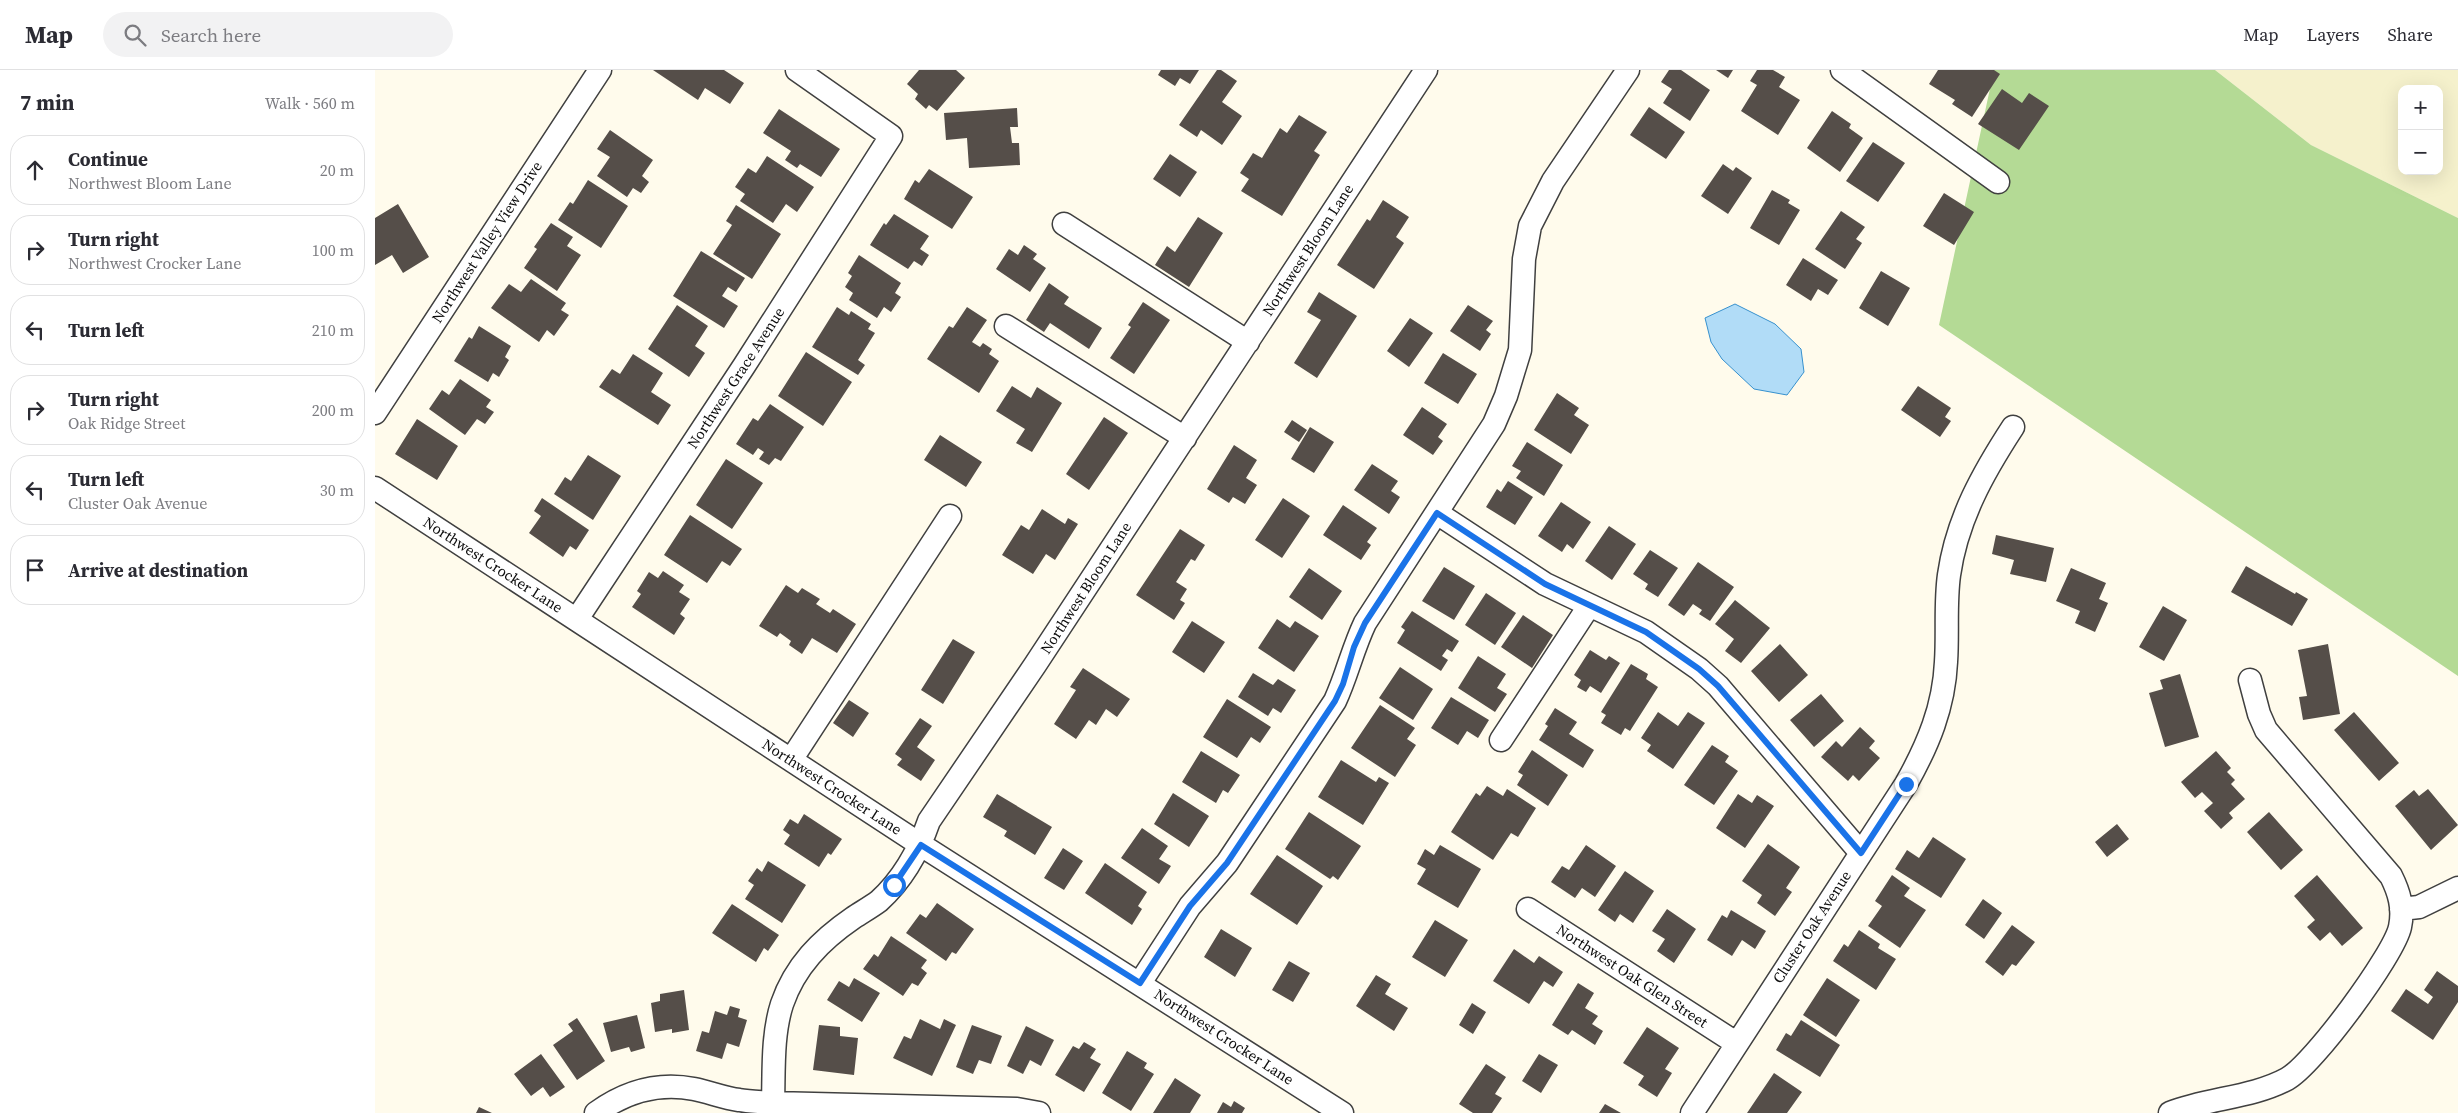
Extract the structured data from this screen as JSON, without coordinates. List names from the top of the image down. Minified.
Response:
{"streets":{"street":["Northwest Valley View Drive","Northwest Bloom Lane","Northwest Grace Avenue","Northwest Crocker Lane","Cluster Oak Avenue","Northwest Oak Glen Street"]},"crossings":[["Northwest Bloom Lane","Northwest Crocker Lane"],["Northwest Grace Avenue","Northwest Crocker Lane"],["Cluster Oak Avenue","Northwest Oak Glen Street"]],"page":{"header":"Map","search":"Search here","nav":["Map","Layers","Share"],"heading":["7 min","Walk · 560 m"],"map_buttons":["+","−"],"list":[["Continue","Northwest Bloom Lane","20 m"],["Turn right","Northwest Crocker Lane","100 m"],["Turn left","210 m"],["Turn right","Oak Ridge Street","200 m"],["Turn left","Cluster Oak Avenue","30 m"],"Arrive at destination"]}}
